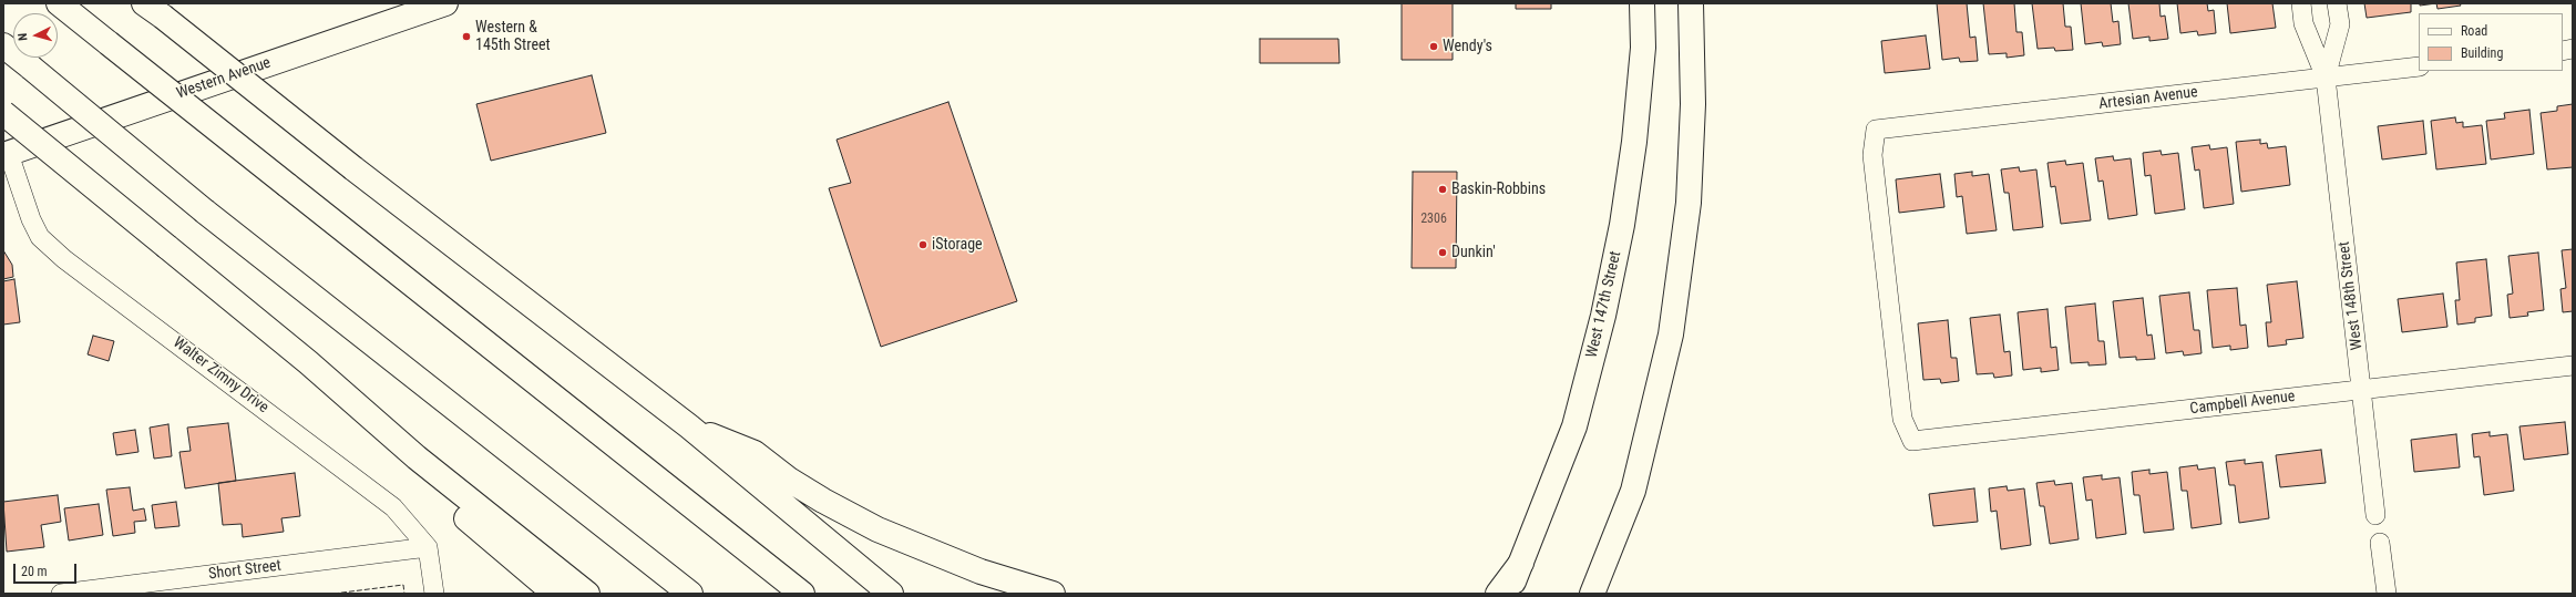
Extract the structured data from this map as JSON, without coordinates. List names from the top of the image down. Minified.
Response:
{"streets":{"main road":["Western Avenue","West 147th Street"],"street":["Artesian Avenue","West 148th Street","Walter Zimny Drive","Campbell Avenue","Short Street"]},"crossings":[["Western Avenue","Walter Zimny Drive"],["Artesian Avenue","West 148th Street"],["Artesian Avenue","Campbell Avenue"],["West 148th Street","Campbell Avenue"],["Walter Zimny Drive","Short Street"]],"places":["Western & 145th Street","Wendy's","Baskin-Robbins","iStorage","Dunkin'"],"house_numbers":["2306"],"legend":["Road","Building"],"scale_bar":"20 m","north":"left"}
